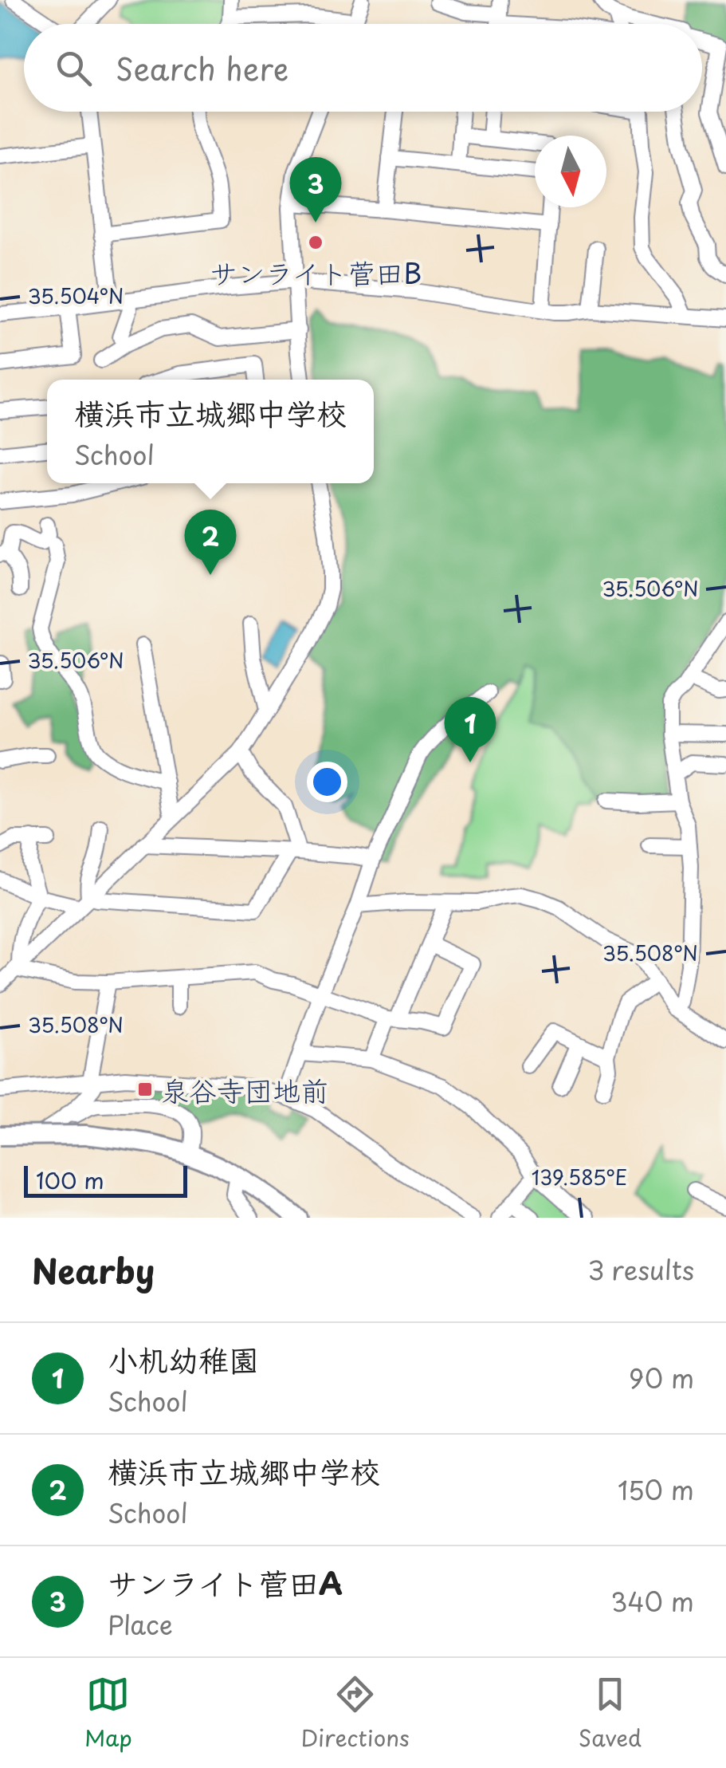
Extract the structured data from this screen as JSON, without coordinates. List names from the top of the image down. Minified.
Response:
{"places":{"other":["サンライト菅田B"],"transit":["泉谷寺団地前"]},"scale_bar":"100 m","north":"bottom","page":{"search":"Search here","pins":["3","2","1"],"popup":["横浜市立城郷中学校","School"],"scale":"100 m","heading":["Nearby","3 results"],"list":[{"mark":"1","name":"小机幼稚園","note":"School","value":"90 m"},{"mark":"2","name":"横浜市立城郷中学校","note":"School","value":"150 m"},{"mark":"3","name":"サンライト菅田A","note":"Place","value":"340 m"}],"nav":["Map","Directions","Saved"]},"coordinates":["35.504°N","35.506°N","35.508°N","139.585°E"]}
